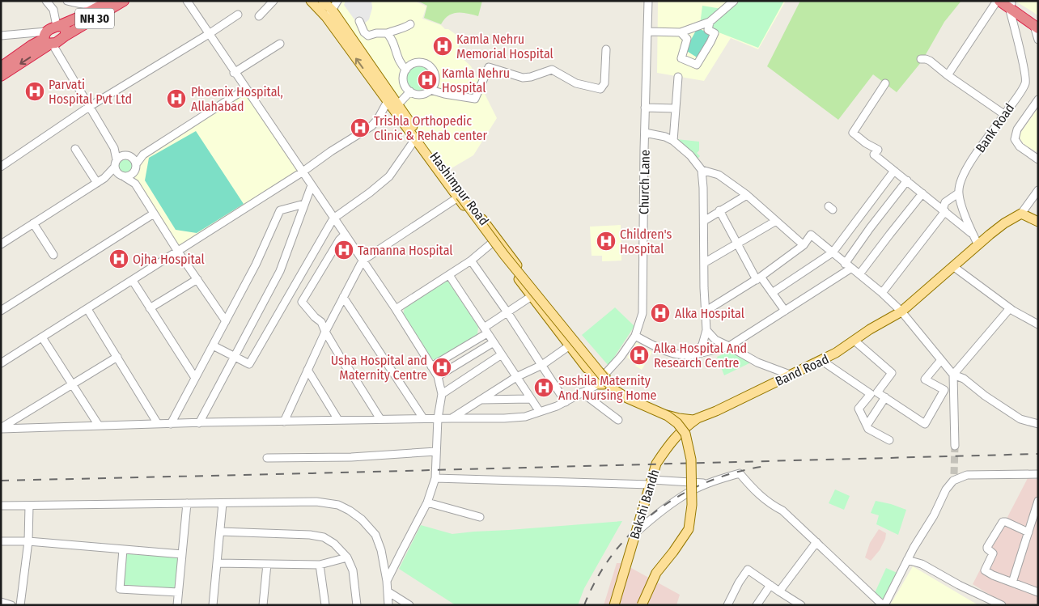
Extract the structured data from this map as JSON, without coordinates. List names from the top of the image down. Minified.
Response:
{"streets":{"highway":["NH 30"],"main road":["Hashimpur Road","Band Road","Bakshi Bandh"],"street":["Bank Road","Church Lane"]},"crossings":[["Church Lane","Hashimpur Road"],["Church Lane","Band Road"],["Hashimpur Road","Band Road"],["Band Road","Bakshi Bandh"]],"places":{"hospital":["Kamla Nehru Memorial Hospital","Kamla Nehru Hospital","Parvati Hospital Pvt Ltd","Phoenix Hospital, Allahabad","Trishla Orthopedic Clinic & Rehab center","Children's Hospital","Tamanna Hospital","Ojha Hospital","Alka Hospital","Alka Hospital And Research Centre","Usha Hospital and Maternity Centre","Sushila Maternity And Nursing Home"]}}
